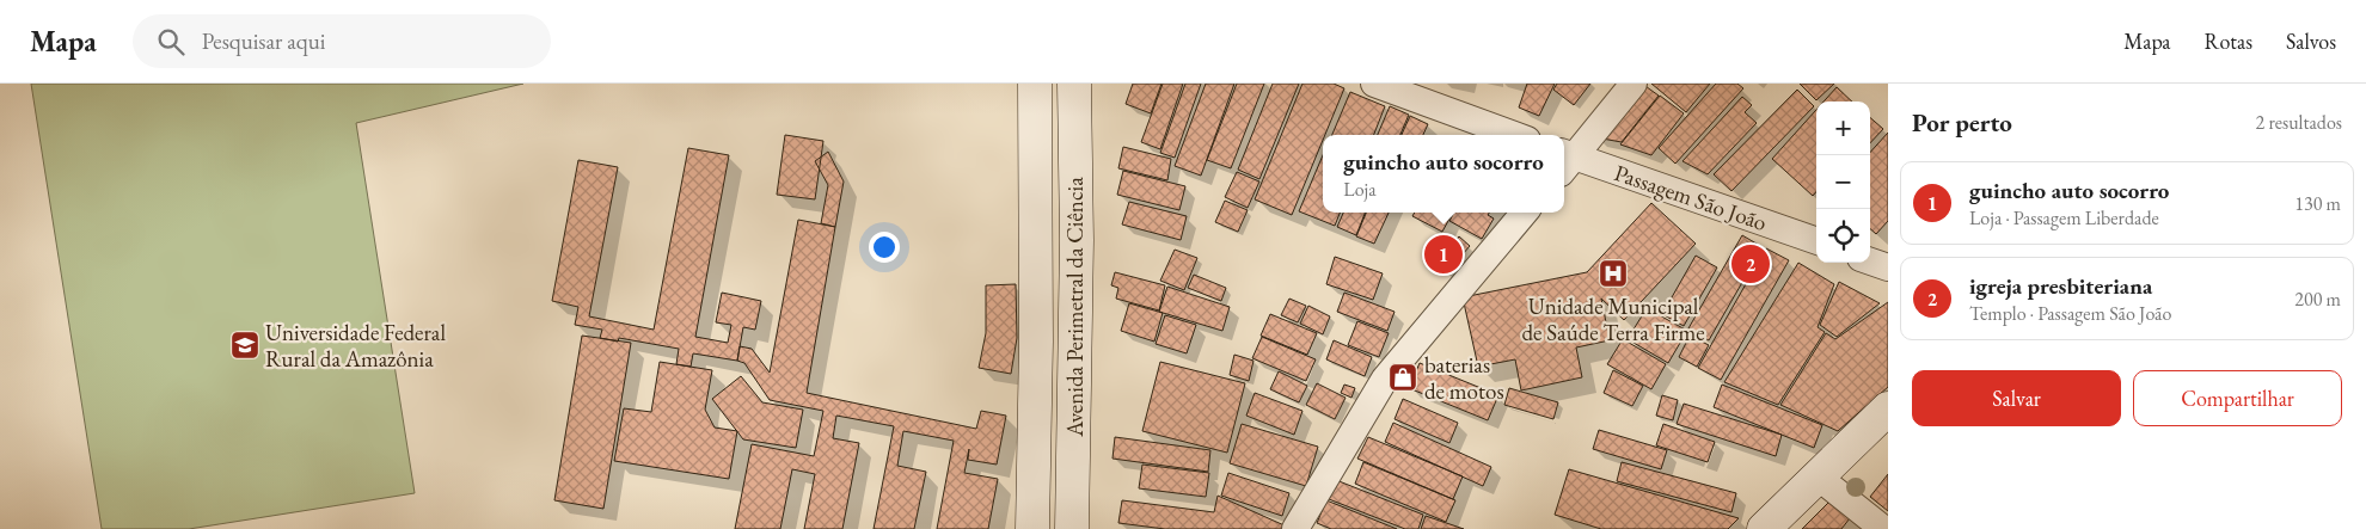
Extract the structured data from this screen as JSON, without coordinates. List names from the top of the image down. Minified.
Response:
{"streets":{"main road":["Avenida Perimetral da Ciência"],"street":["Passagem São João"]},"places":{"hospital":["Unidade Municipal de Saúde Terra Firme"],"school or university":["Universidade Federal Rural da Amazônia"],"shop":["baterias de motos"]},"page":{"header":"Mapa","search":"Pesquisar aqui","nav":["Mapa","Rotas","Salvos"],"heading":["Por perto","2 resultados"],"map_buttons":["+","−"],"popup":["guincho auto socorro","Loja"],"list":[{"mark":"1","name":"guincho auto socorro","note":"Loja · Passagem Liberdade","value":"130 m"},{"mark":"2","name":"igreja presbiteriana","note":"Templo · Passagem São João","value":"200 m"}],"pins":["1","2"],"buttons":["Salvar","Compartilhar"]}}
